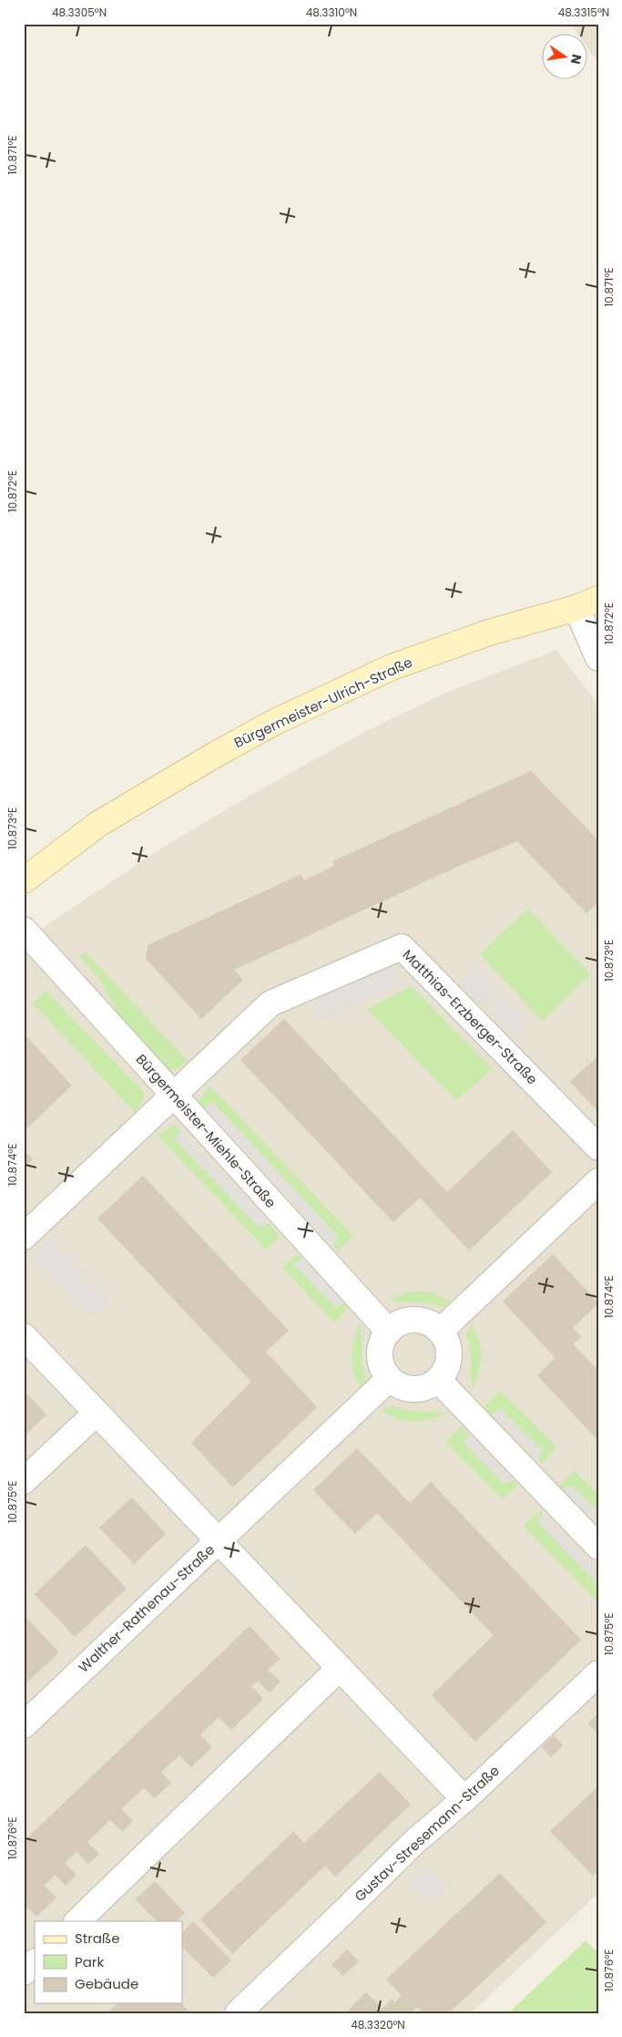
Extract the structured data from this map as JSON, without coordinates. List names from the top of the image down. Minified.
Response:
{"streets":{"main road":["Bürgermeister-Ulrich-Straße"],"street":["Matthias-Erzberger-Straße","Bürgermeister-Miehle-Straße","Walther-Rathenau-Straße","Gustav-Stresemann-Straße"]},"crossings":[["Matthias-Erzberger-Straße","Bürgermeister-Miehle-Straße"],["Bürgermeister-Miehle-Straße","Walther-Rathenau-Straße"]],"legend":["Straße","Park","Gebäude"],"north":"right","coordinates":["48.3305°N","48.3310°N","48.3315°N","10.871°E","10.872°E","10.873°E","10.874°E","10.875°E","10.876°E","48.3320°N"]}
